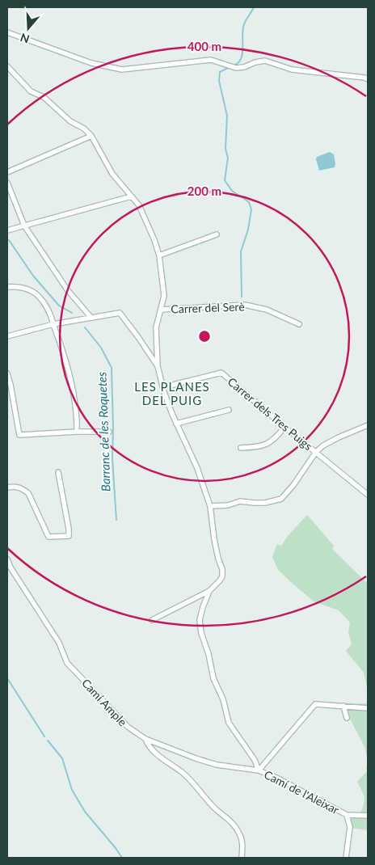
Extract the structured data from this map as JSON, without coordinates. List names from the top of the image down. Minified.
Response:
{"streets":{"street":["Carrer del Serè","Carrer dels Tres Puigs","Camí Ample","Camí de l'Aleixar"]},"crossings":[["Camí Ample","Camí de l'Aleixar"]],"districts":["LES PLANES DEL PUIG"],"water":["Barranc de les Roquetes"],"north":"bottom","rings":["400 m","200 m"]}
